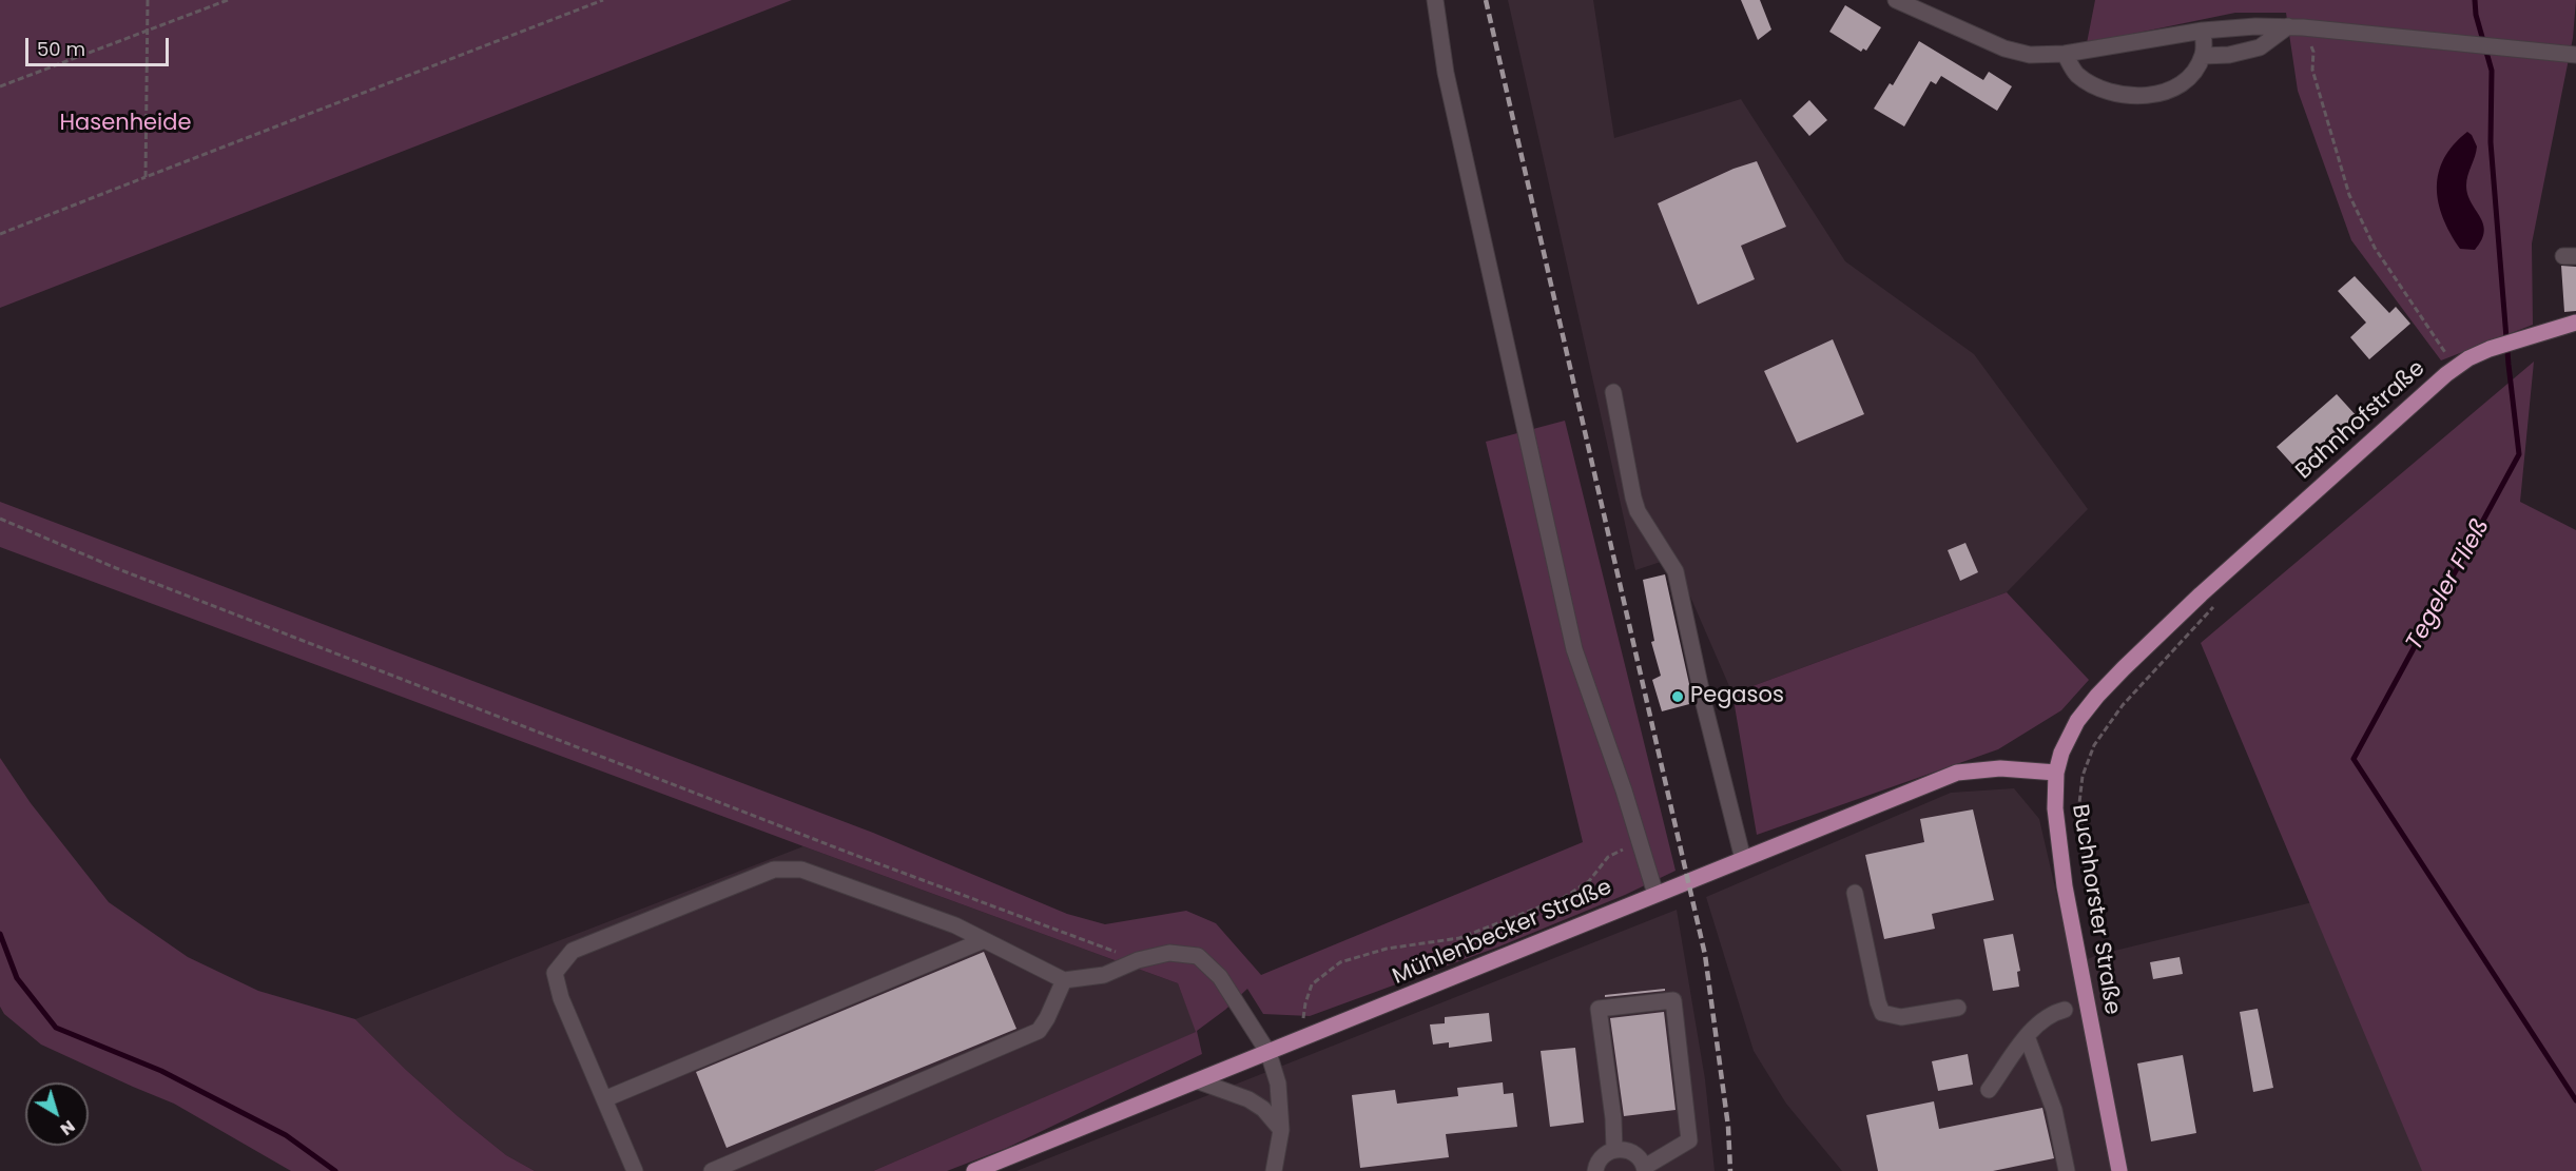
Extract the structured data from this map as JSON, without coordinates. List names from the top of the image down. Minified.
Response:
{"streets":{"main road":["Bahnhofstraße","Buchhorster Straße","Mühlenbecker Straße"]},"crossings":[["Bahnhofstraße","Buchhorster Straße"],["Buchhorster Straße","Mühlenbecker Straße"]],"water":["Tegeler Fließ"],"parks":["Hasenheide"],"places":["Pegasos"],"scale_bar":"50 m","north":"bottom right"}
